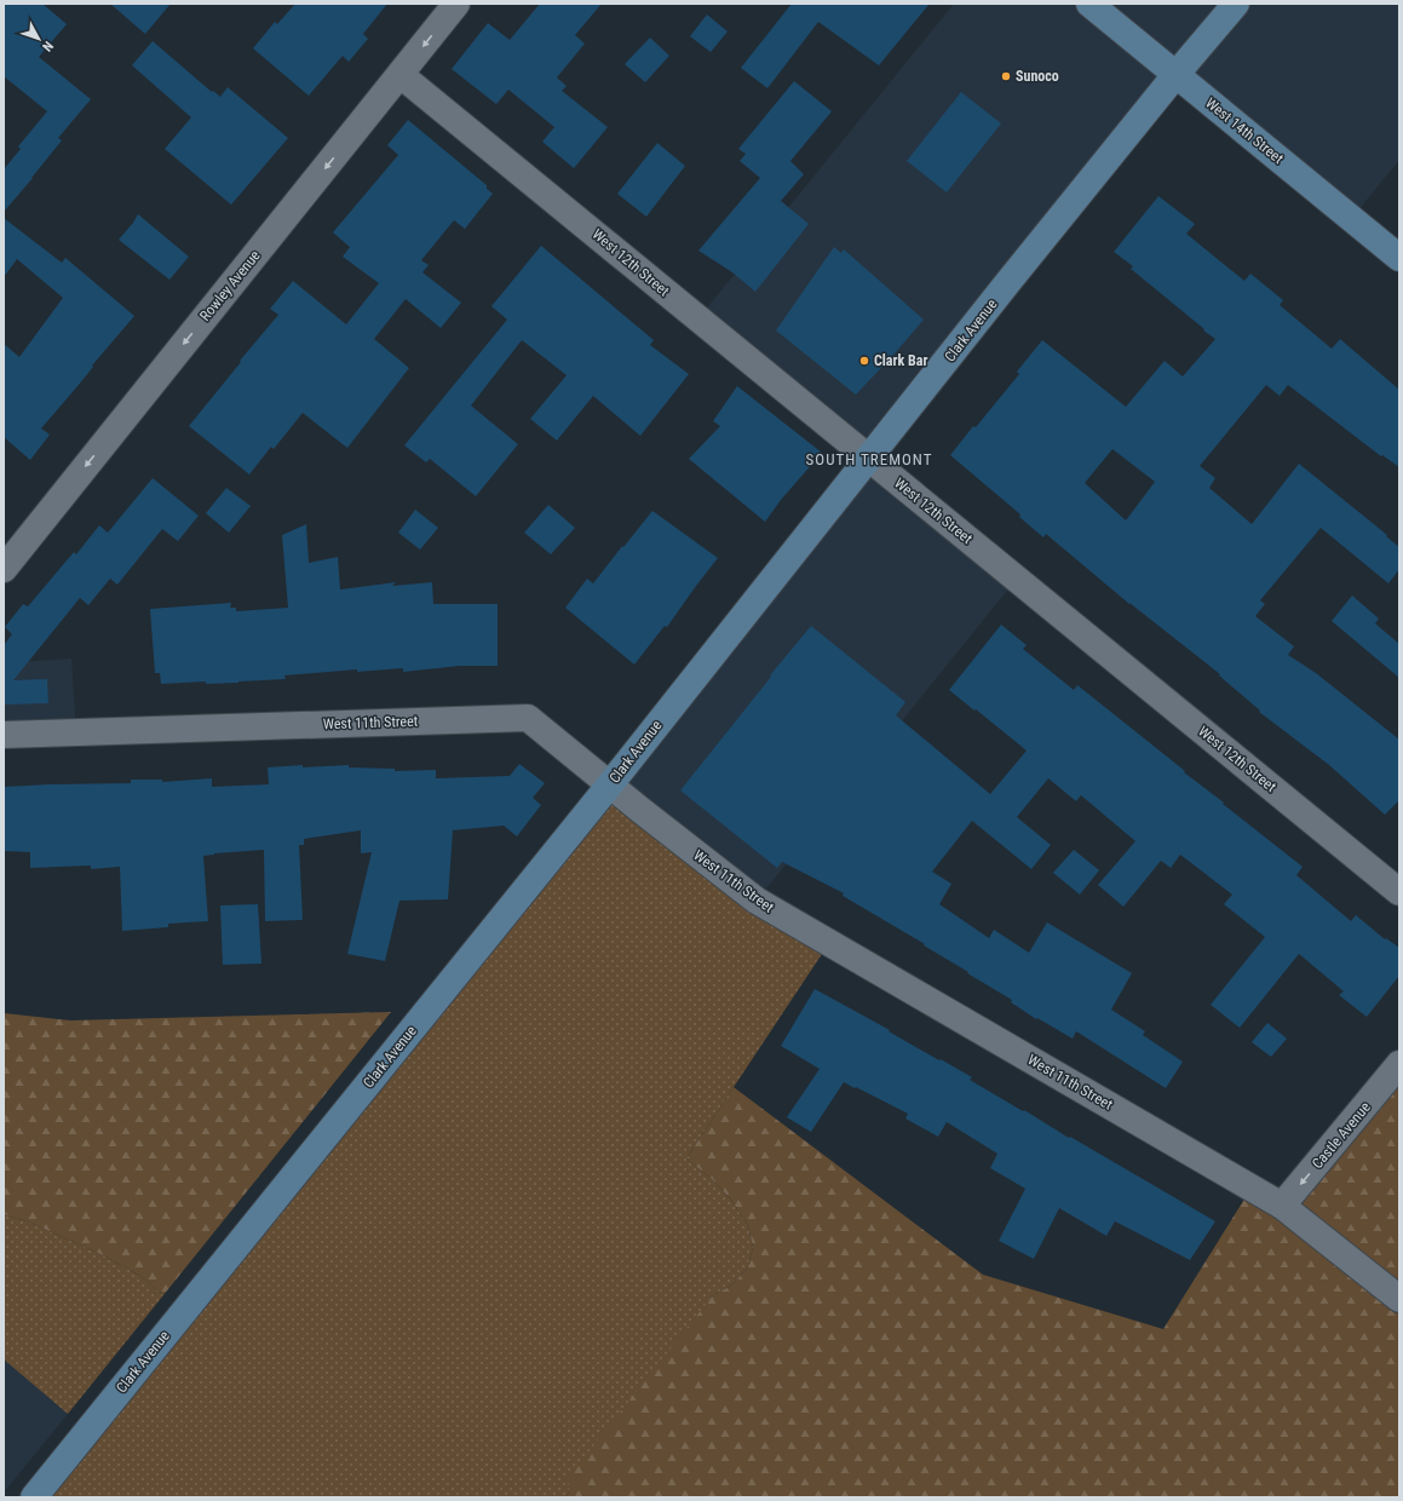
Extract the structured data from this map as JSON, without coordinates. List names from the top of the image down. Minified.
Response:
{"streets":{"street":["West 14th Street","West 12th Street","Rowley Avenue","Clark Avenue","West 11th Street","Castle Avenue"]},"crossings":[["West 14th Street","Clark Avenue"],["West 12th Street","Rowley Avenue"],["West 12th Street","Clark Avenue"],["Clark Avenue","West 11th Street"],["West 11th Street","Castle Avenue"]],"one_way":["Rowley Avenue","Castle Avenue"],"districts":["SOUTH TREMONT"],"places":["Sunoco","Clark Bar"],"north":"bottom right"}
